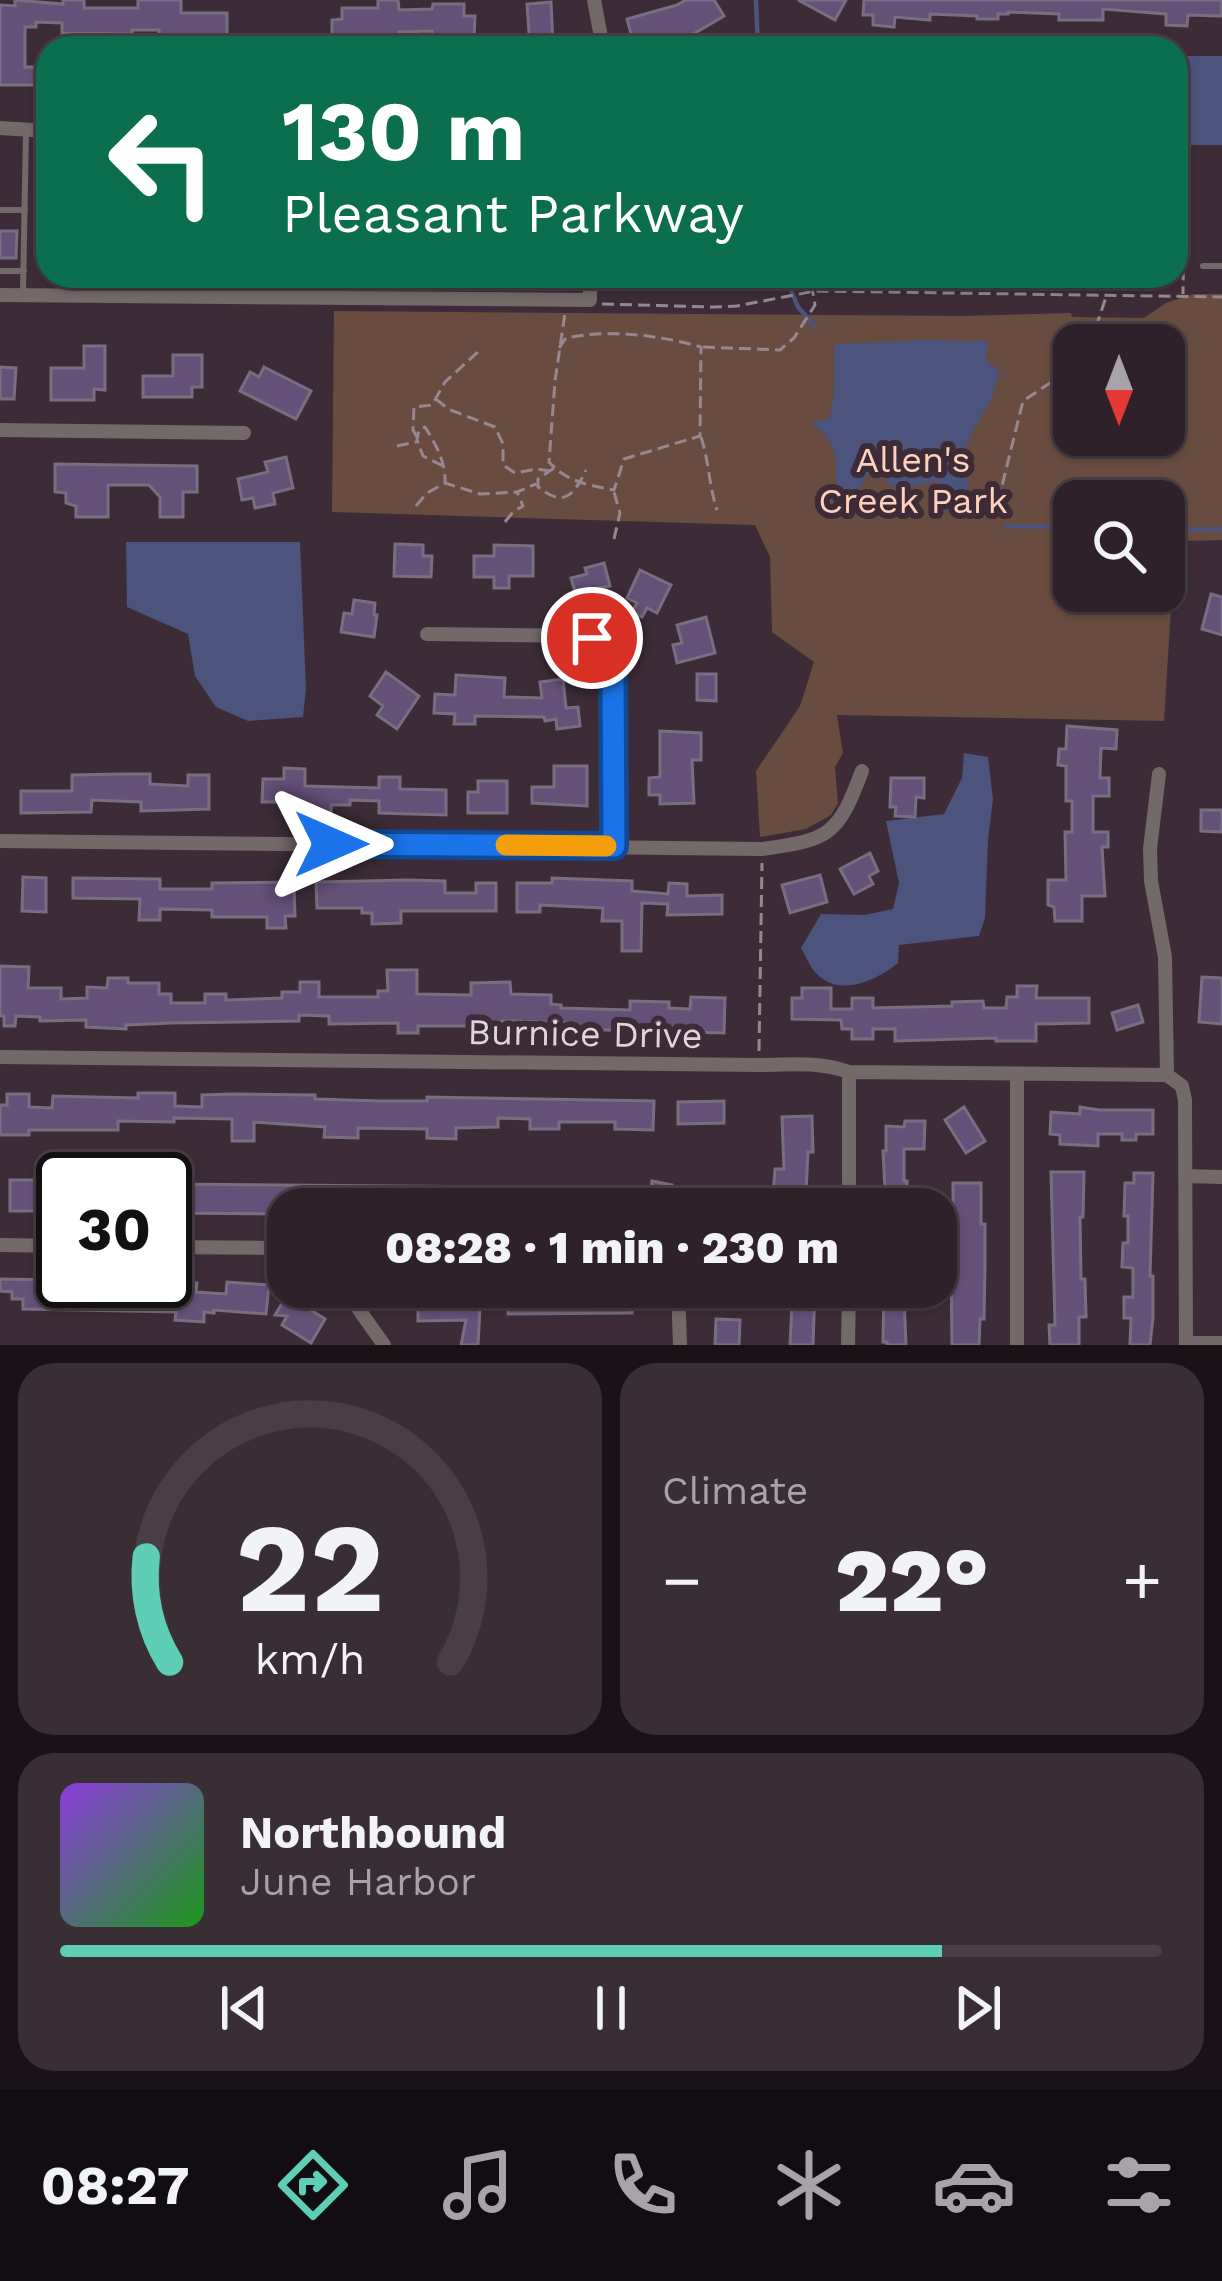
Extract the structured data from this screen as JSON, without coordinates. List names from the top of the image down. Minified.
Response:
{"streets":{"street":["Burnice Drive"]},"parks":["Allen's Creek Park"],"north":"bottom","page":{"turn":["130 m","Pleasant Parkway"],"limit":"30","trip":"08:28 · 1 min · 230 m","tile":"Climate","heat":["−","22°","+"],"song":["Northbound","June Harbor"],"tabs":"08:27","gauge":["22","km/h"]}}
